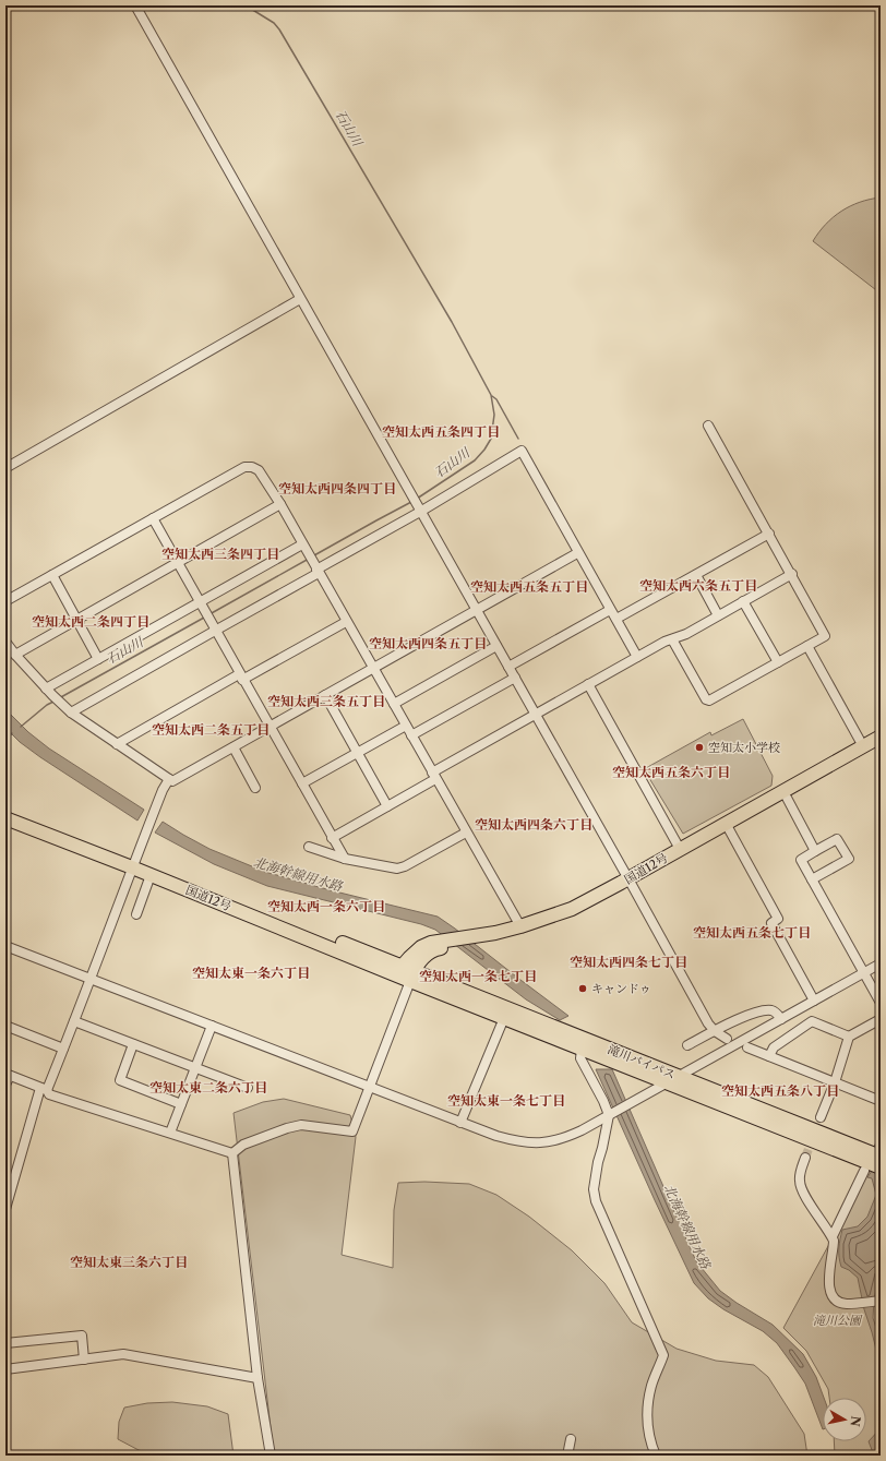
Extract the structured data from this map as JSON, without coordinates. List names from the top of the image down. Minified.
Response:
{"streets":{"highway":["国道12号","滝川バイパス"]},"crossings":[["国道12号","滝川バイパス"]],"districts":["空知太西五条四丁目","空知太西四条四丁目","空知太西三条四丁目","空知太西六条五丁目","空知太西五条五丁目","空知太西二条四丁目","空知太西四条五丁目","空知太西三条五丁目","空知太西二条五丁目","空知太西五条六丁目","空知太西四条六丁目","空知太西一条六丁目","空知太西五条七丁目","空知太西四条七丁目","空知太東一条六丁目","空知太西一条七丁目","空知太東二条六丁目","空知太西五条八丁目","空知太東一条七丁目","空知太東三条六丁目"],"water":["石山川","北海幹線用水路"],"parks":["滝川公園"],"places":["空知太小学校","キャンドゥ"],"north":"right"}
